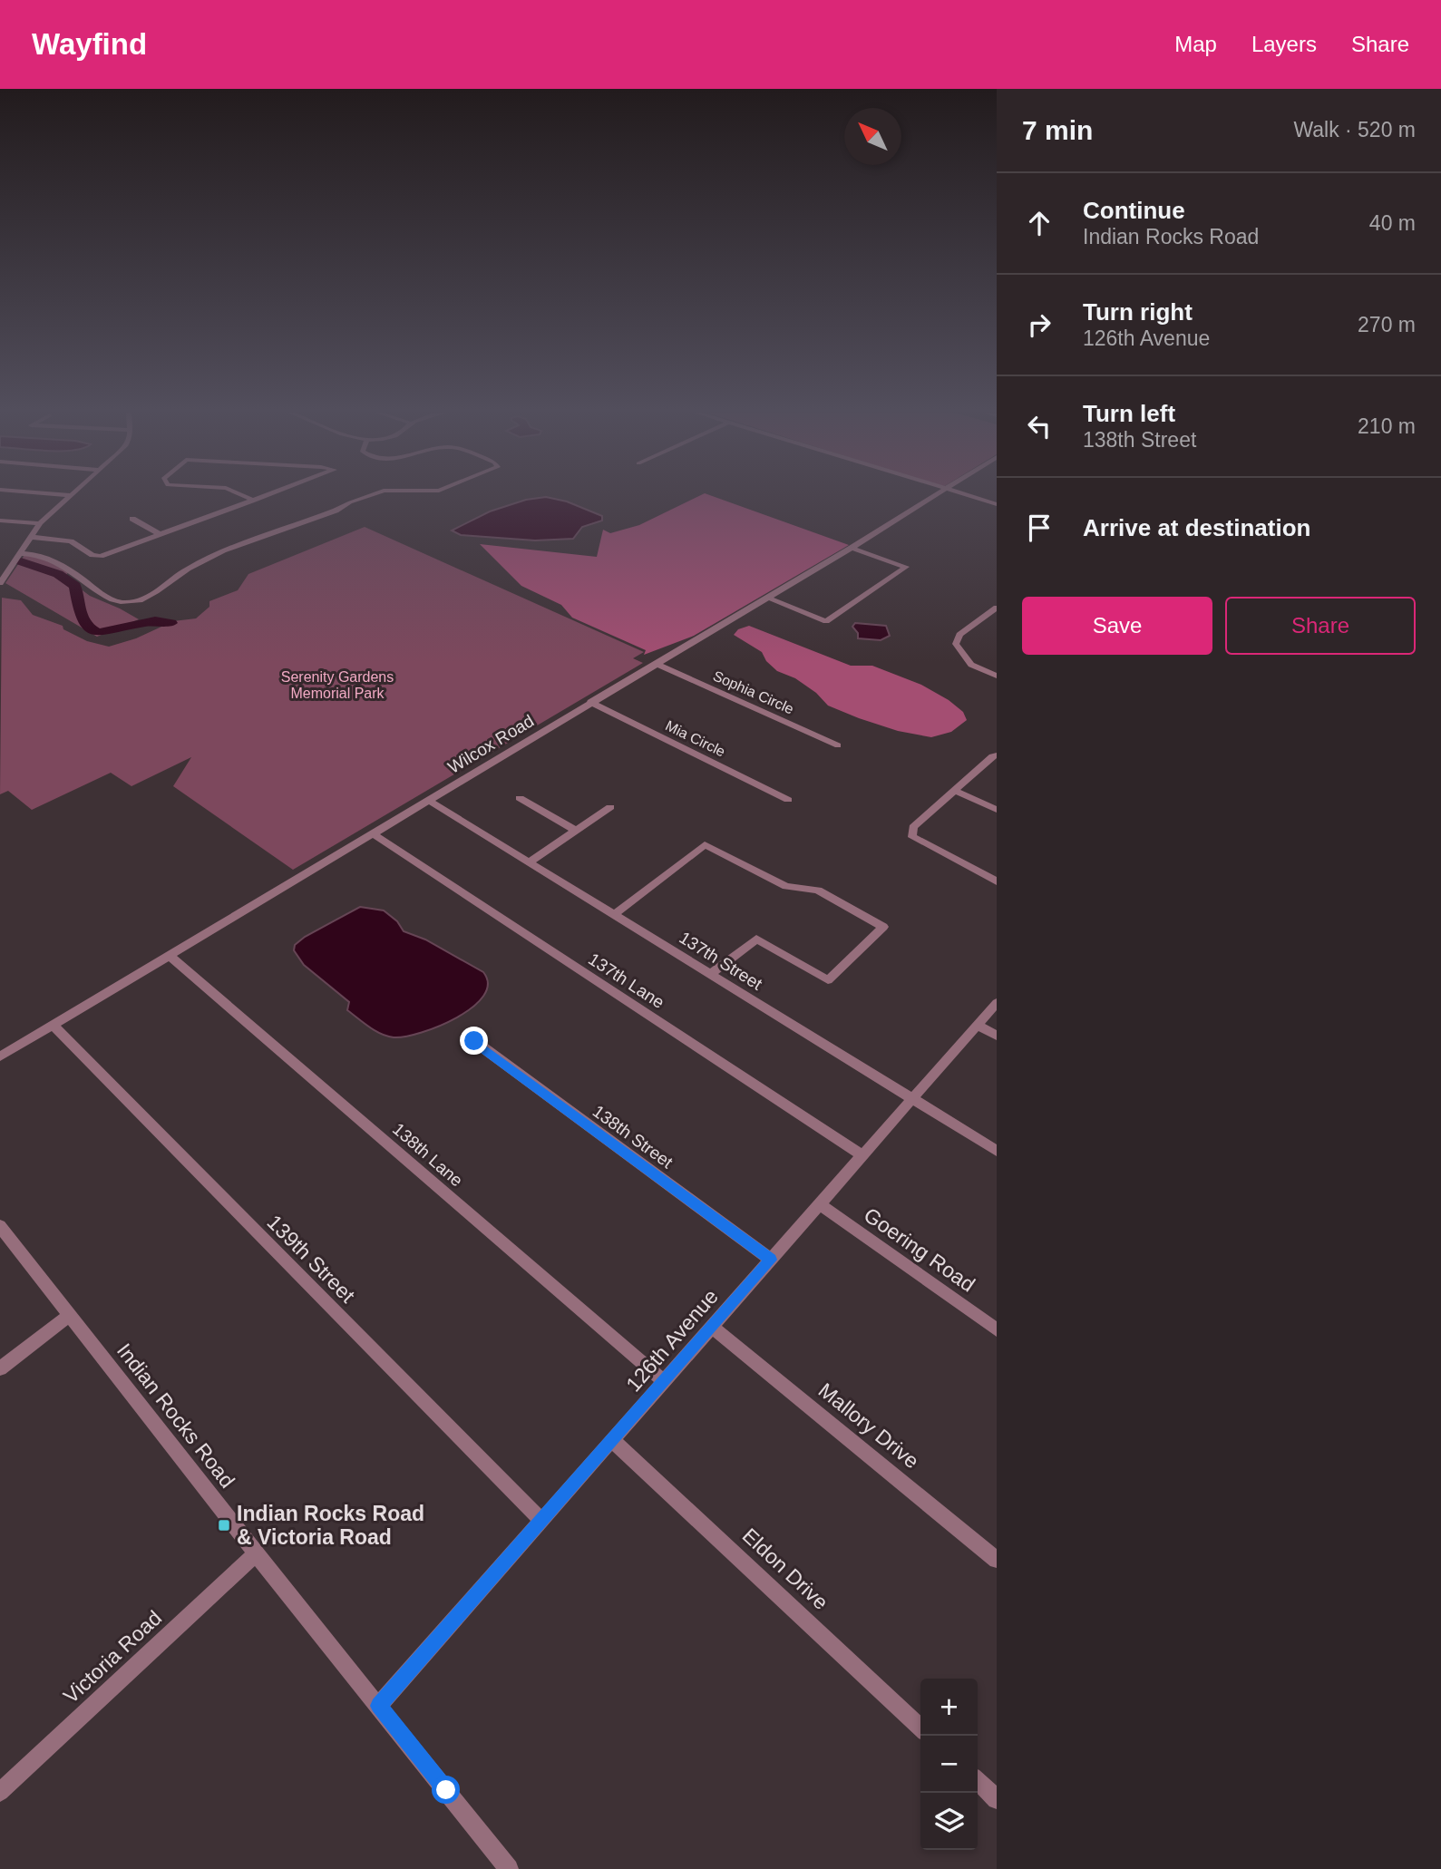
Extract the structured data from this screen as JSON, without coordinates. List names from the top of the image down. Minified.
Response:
{"streets":{"street":["Sophia Circle","Mia Circle","Wilcox Road","137th Street","137th Lane","138th Street","138th Lane","Goering Road","139th Street","126th Avenue","Indian Rocks Road","Mallory Drive","Eldon Drive","Victoria Road"]},"crossings":[["Sophia Circle","Wilcox Road"],["Mia Circle","Wilcox Road"],["Wilcox Road","137th Street"],["Wilcox Road","137th Lane"],["Wilcox Road","138th Lane"],["Wilcox Road","139th Street"],["137th Street","126th Avenue"],["137th Lane","126th Avenue"],["138th Street","126th Avenue"],["138th Lane","126th Avenue"],["Goering Road","126th Avenue"],["139th Street","126th Avenue"],["126th Avenue","Indian Rocks Road"],["126th Avenue","Mallory Drive"],["126th Avenue","Eldon Drive"],["Indian Rocks Road","Victoria Road"]],"parks":["Serenity Gardens Memorial Park"],"places":{"transit":["Indian Rocks Road & Victoria Road"]},"north":"top left","page":{"header":"Wayfind","nav":["Map","Layers","Share"],"heading":["7 min","Walk · 520 m"],"list":[["Continue","Indian Rocks Road","40 m"],["Turn right","126th Avenue","270 m"],["Turn left","138th Street","210 m"],"Arrive at destination"],"buttons":["Save","Share"],"map_buttons":["+","−"]}}
